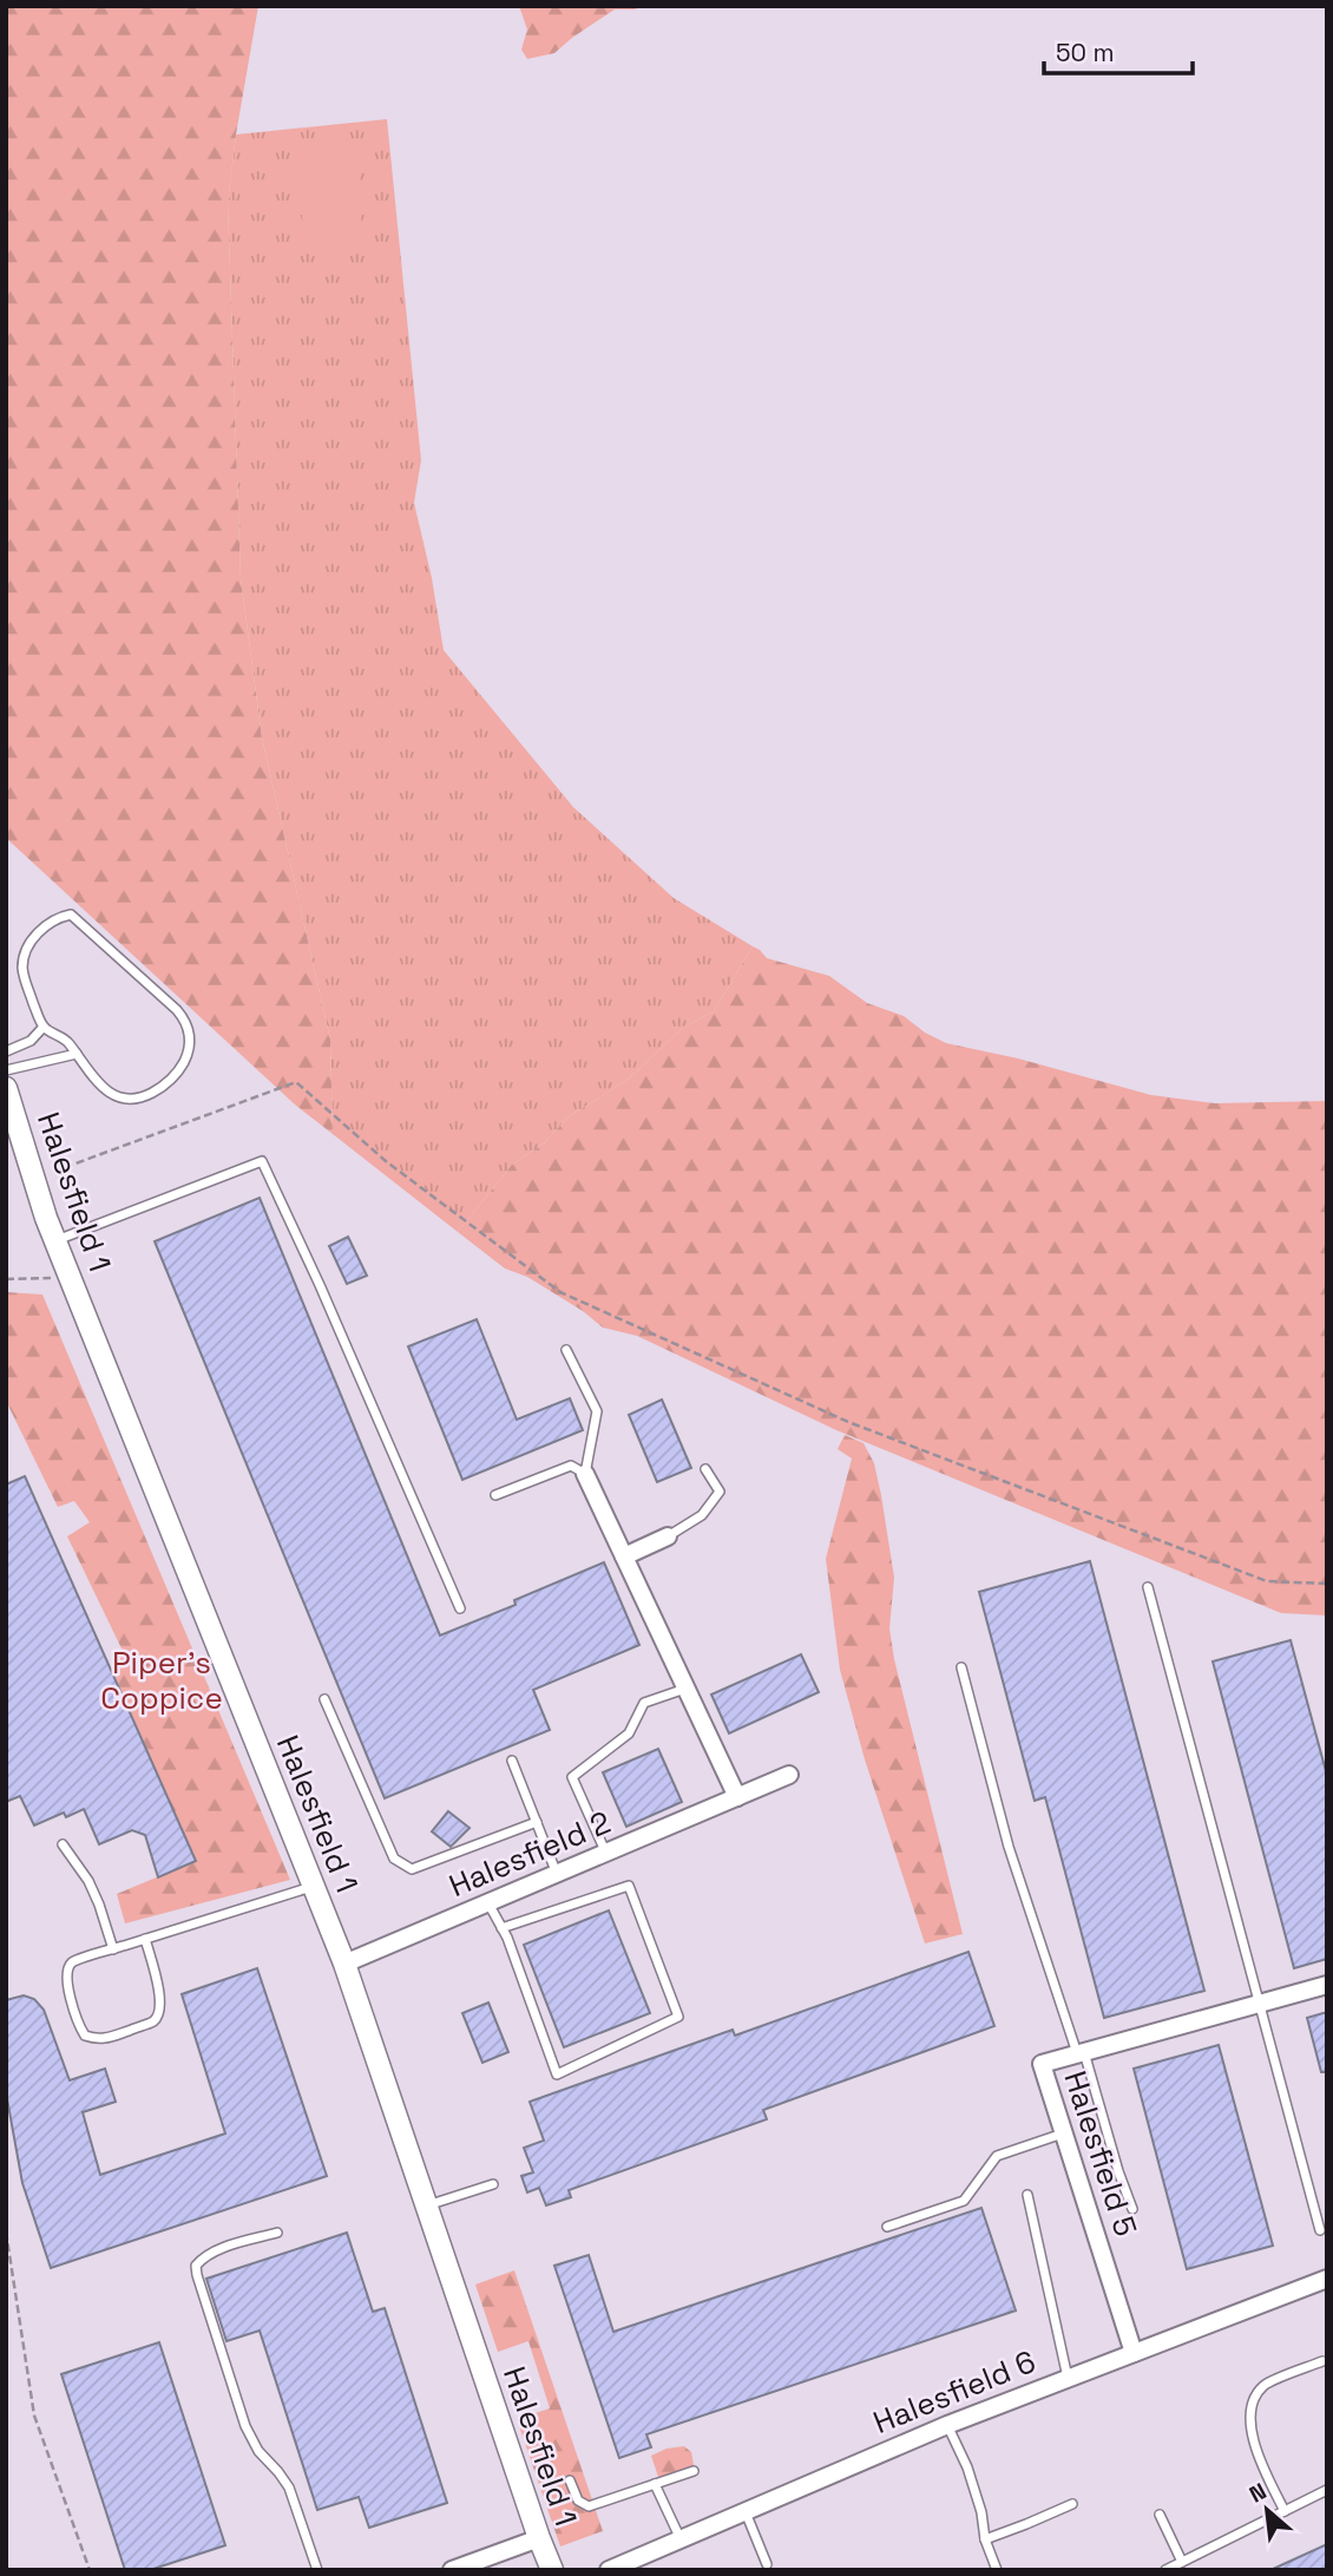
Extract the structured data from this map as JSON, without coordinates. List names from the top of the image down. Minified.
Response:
{"streets":{"street":["Halesfield 1","Halesfield 2","Halesfield 5","Halesfield 6"]},"crossings":[["Halesfield 1","Halesfield 2"],["Halesfield 5","Halesfield 6"]],"parks":["Piper's Coppice"],"scale_bar":"50 m","north":"top left"}
